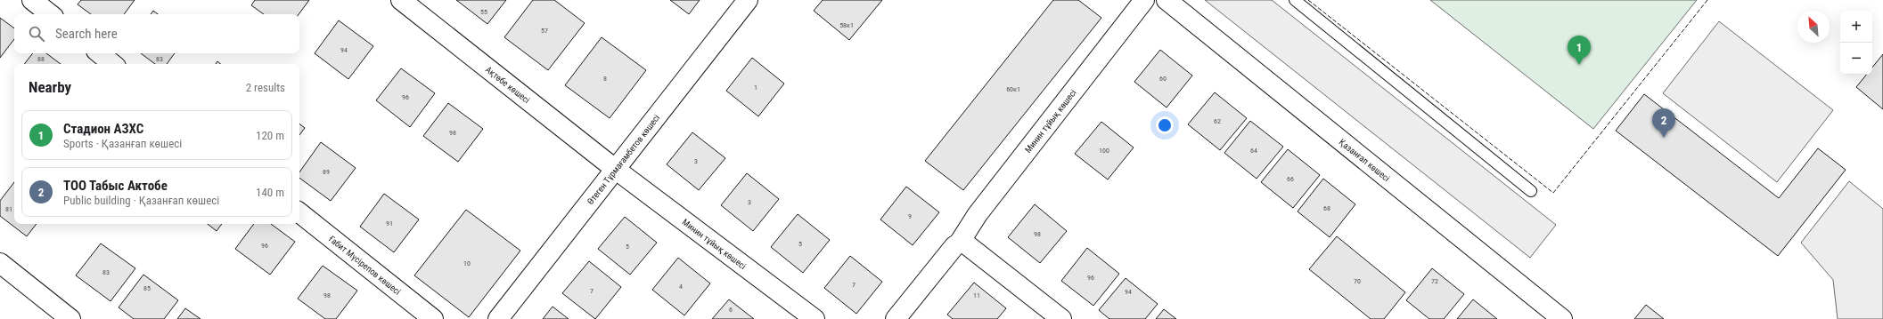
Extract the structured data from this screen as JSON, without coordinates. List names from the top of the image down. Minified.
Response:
{"streets":{"street":["Ақтөбе көшесі","Минин тұйық көшесі","Өтеген Тұрмағамбетов көшесі","Қазанғап көшесі","Ғабит Мүсірепов көшесі"]},"crossings":[["Ақтөбе көшесі","Минин тұйық көшесі"],["Ақтөбе көшесі","Өтеген Тұрмағамбетов көшесі"],["Минин тұйық көшесі","Өтеген Тұрмағамбетов көшесі"]],"house_numbers":["55","58к1","57","94","88","83","8","60","1","60к1","96","62","98","100","64","3","89","66","3","68","81","9","91","98","5","96","5","10","83","96","70","72","7","4","85","7","94","98","11","6"],"north":"top left","page":{"map_buttons":["+","−"],"search":"Search here","pins":["1","2"],"heading":["Nearby","2 results"],"list":[{"mark":"1","name":"Стадион АЗХС","note":"Sports · Қазанғап көшесі","value":"120 m"},{"mark":"2","name":"ТОО Табыс Актобе","note":"Public building · Қазанғап көшесі","value":"140 m"}]}}
